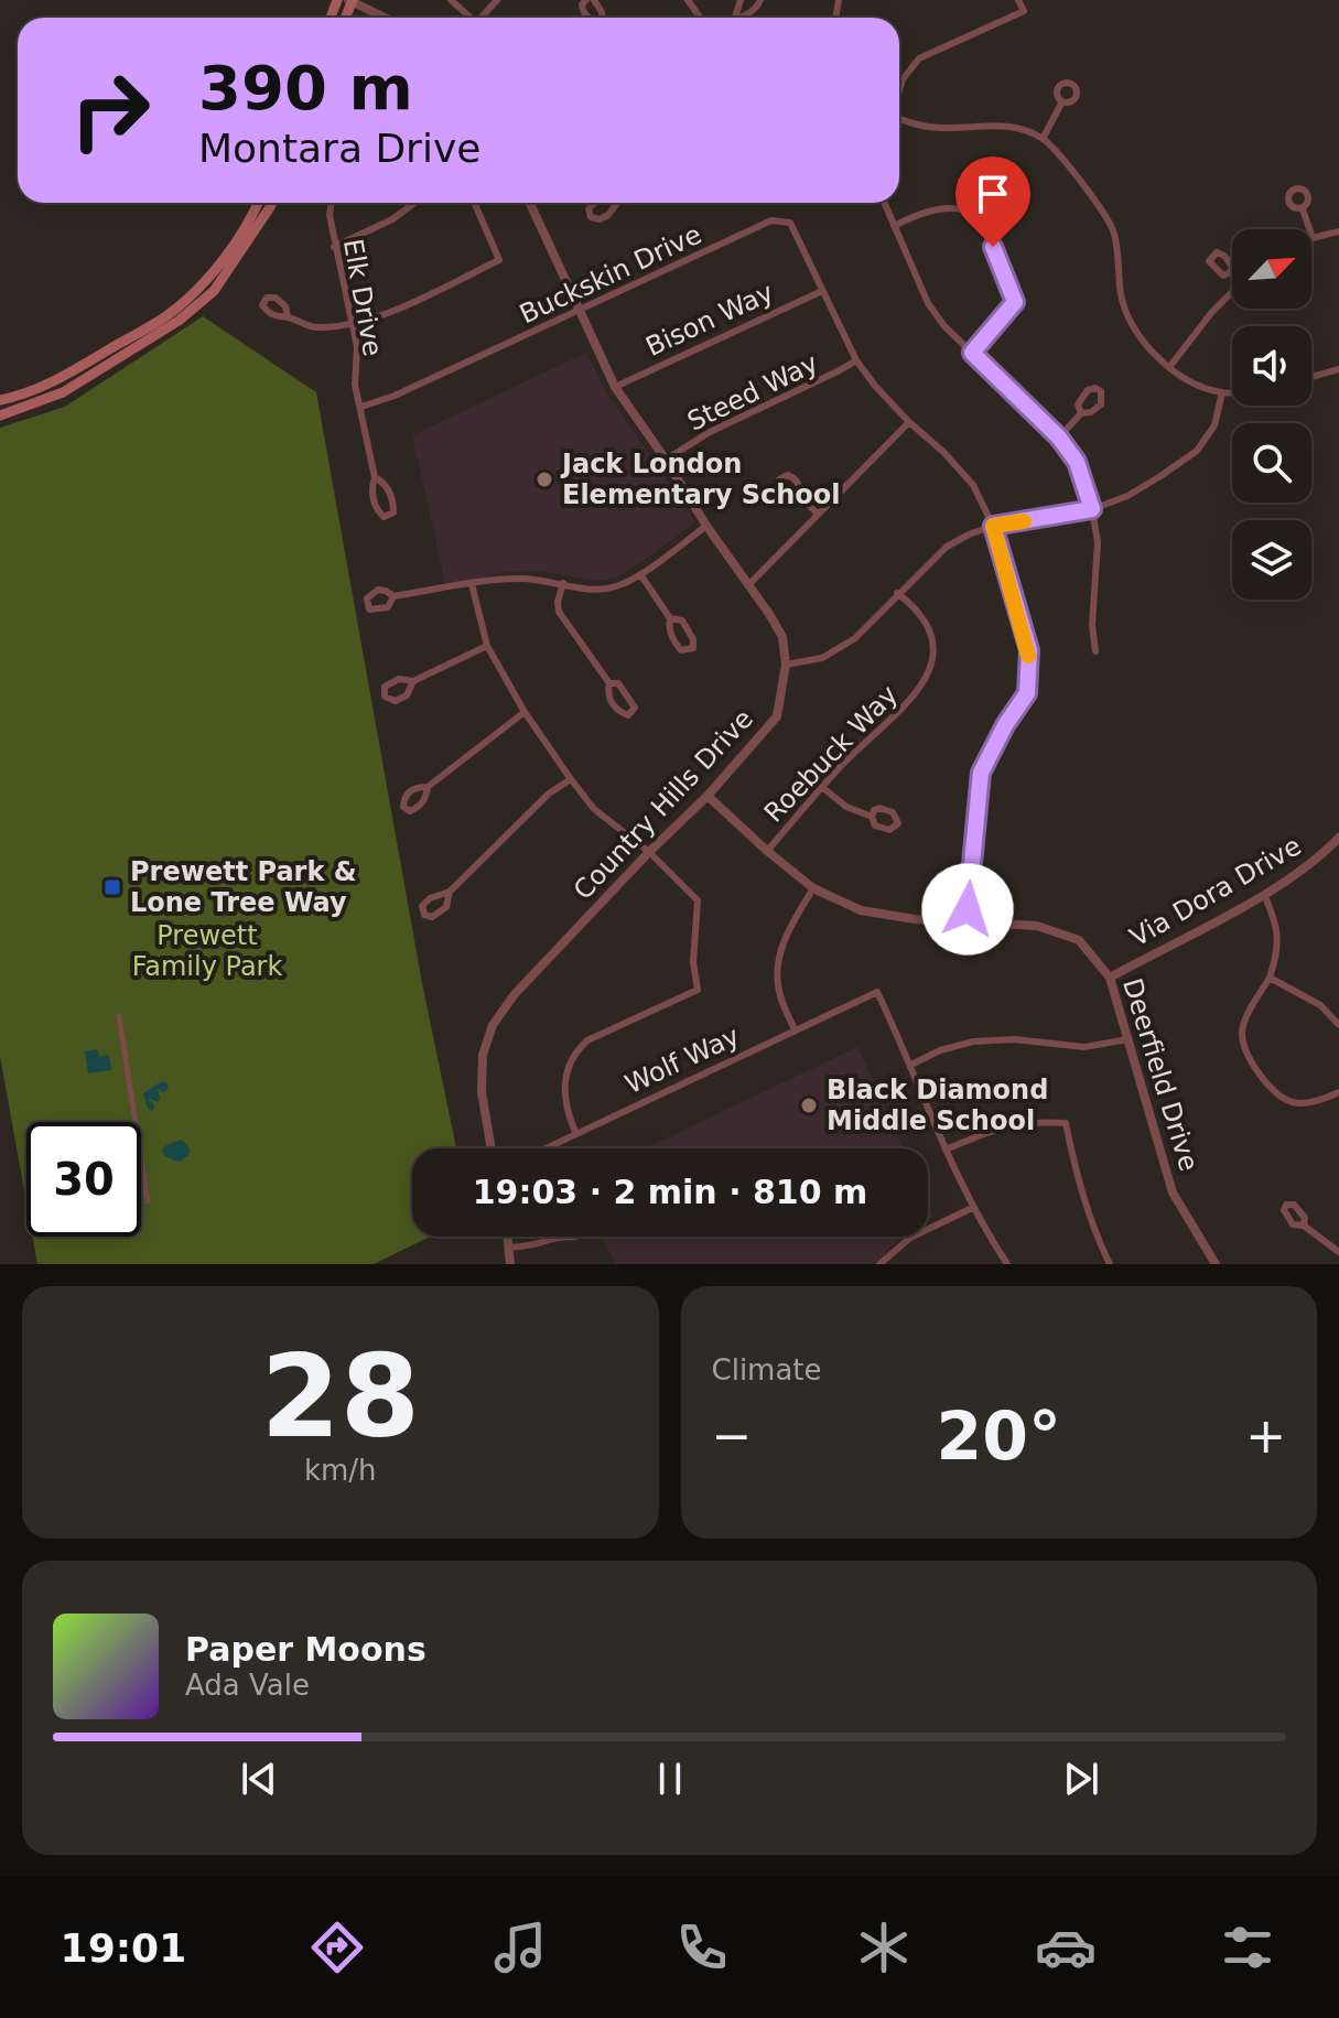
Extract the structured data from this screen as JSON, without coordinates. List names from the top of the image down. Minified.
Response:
{"streets":{"street":["Buckskin Drive","Elk Drive","Bison Way","Steed Way","Roebuck Way","Country Hills Drive","Via Dora Drive","Wolf Way","Deerfield Drive"]},"crossings":[["Buckskin Drive","Elk Drive"],["Buckskin Drive","Bison Way"],["Buckskin Drive","Steed Way"],["Buckskin Drive","Country Hills Drive"],["Buckskin Drive","Deerfield Drive"],["Bison Way","Country Hills Drive"],["Steed Way","Country Hills Drive"],["Roebuck Way","Deerfield Drive"],["Country Hills Drive","Deerfield Drive"],["Via Dora Drive","Deerfield Drive"]],"parks":["Prewett Family Park"],"places":{"other":["Jack London Elementary School","Black Diamond Middle School"],"transit":["Prewett Park & Lone Tree Way"]},"north":"top right","page":{"turn":["390 m","Montara Drive"],"limit":"30","trip":"19:03 · 2 min · 810 m","tile":[["28","km/h"],"Climate"],"heat":["−","20°","+"],"song":["Paper Moons","Ada Vale"],"tabs":"19:01"}}
